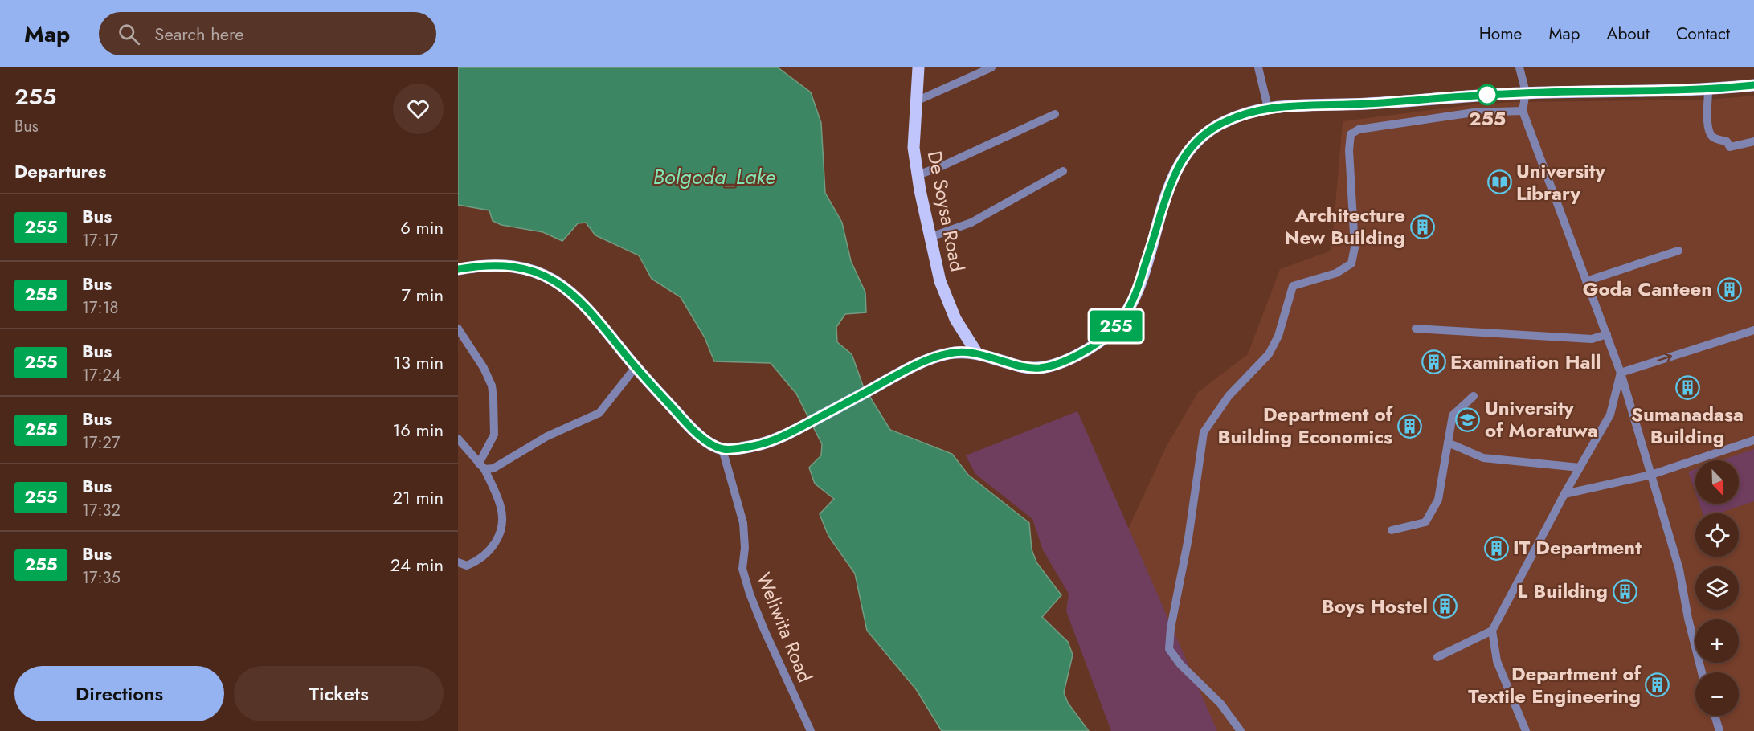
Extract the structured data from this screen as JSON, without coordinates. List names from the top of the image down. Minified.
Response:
{"streets":{"main road":["De Soysa Road"],"street":["Weliwita Road"]},"water":["Bolgoda_Lake"],"places":{"other":["255"],"library":["University Library"],"building":["Architecture New Building","Goda Canteen","Examination Hall","Sumanadasa Building","Department of Building Economics","IT Department","L Building","Boys Hostel","Department of Textile Engineering"],"school or university":["University of Moratuwa"]},"lines":["bus line 255"],"north":"bottom right","page":{"header":"Map","search":"Search here","nav":["Home","Map","About","Contact"],"heading":[["255","Bus"],"Departures"],"on_map":"255","list":[{"mark":"255","name":"Bus","note":"17:17","value":"6 min"},{"mark":"255","name":"Bus","note":"17:18","value":"7 min"},{"mark":"255","name":"Bus","note":"17:24","value":"13 min"},{"mark":"255","name":"Bus","note":"17:27","value":"16 min"},{"mark":"255","name":"Bus","note":"17:32","value":"21 min"},{"mark":"255","name":"Bus","note":"17:35","value":"24 min"}],"map_buttons":["+","−"],"buttons":["Directions","Tickets"]}}
